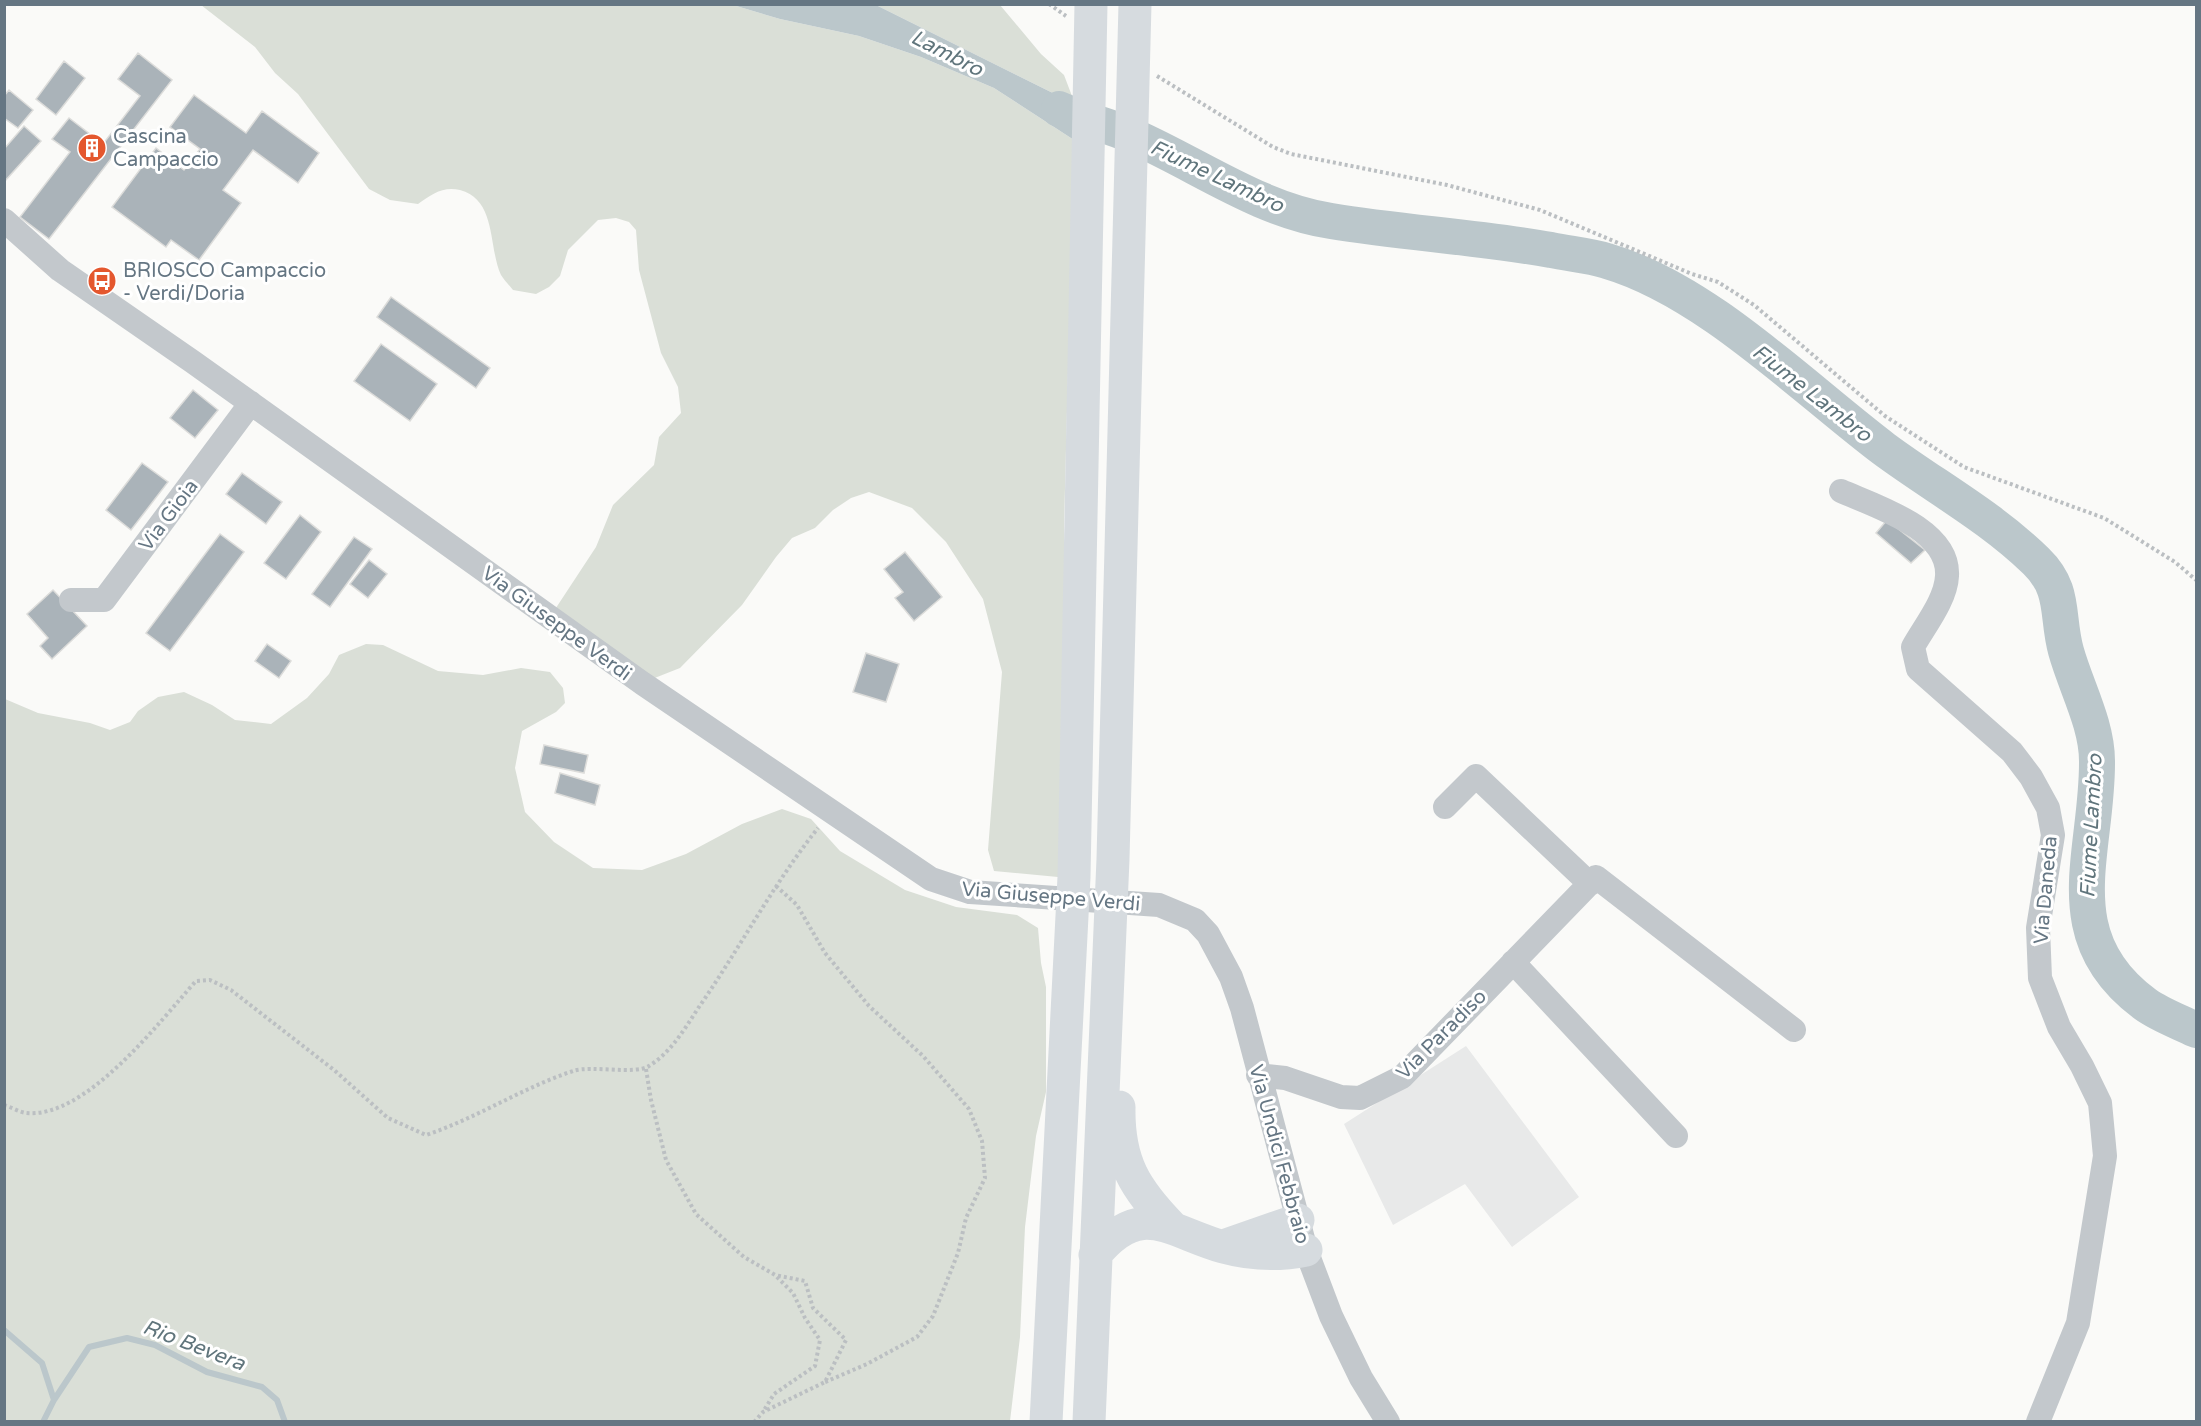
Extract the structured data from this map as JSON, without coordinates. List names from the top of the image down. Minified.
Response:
{"streets":{"street":["Via Gioia","Via Giuseppe Verdi","Via Daneda","Via Paradiso","Via Undici Febbraio"]},"crossings":[["Via Gioia","Via Giuseppe Verdi"],["Via Giuseppe Verdi","Via Undici Febbraio"],["Via Paradiso","Via Undici Febbraio"]],"water":["Lambro","Fiume Lambro","Rio Bevera"],"places":{"building":["Cascina Campaccio"],"bus stop":["BRIOSCO Campaccio - Verdi/Doria"]}}
